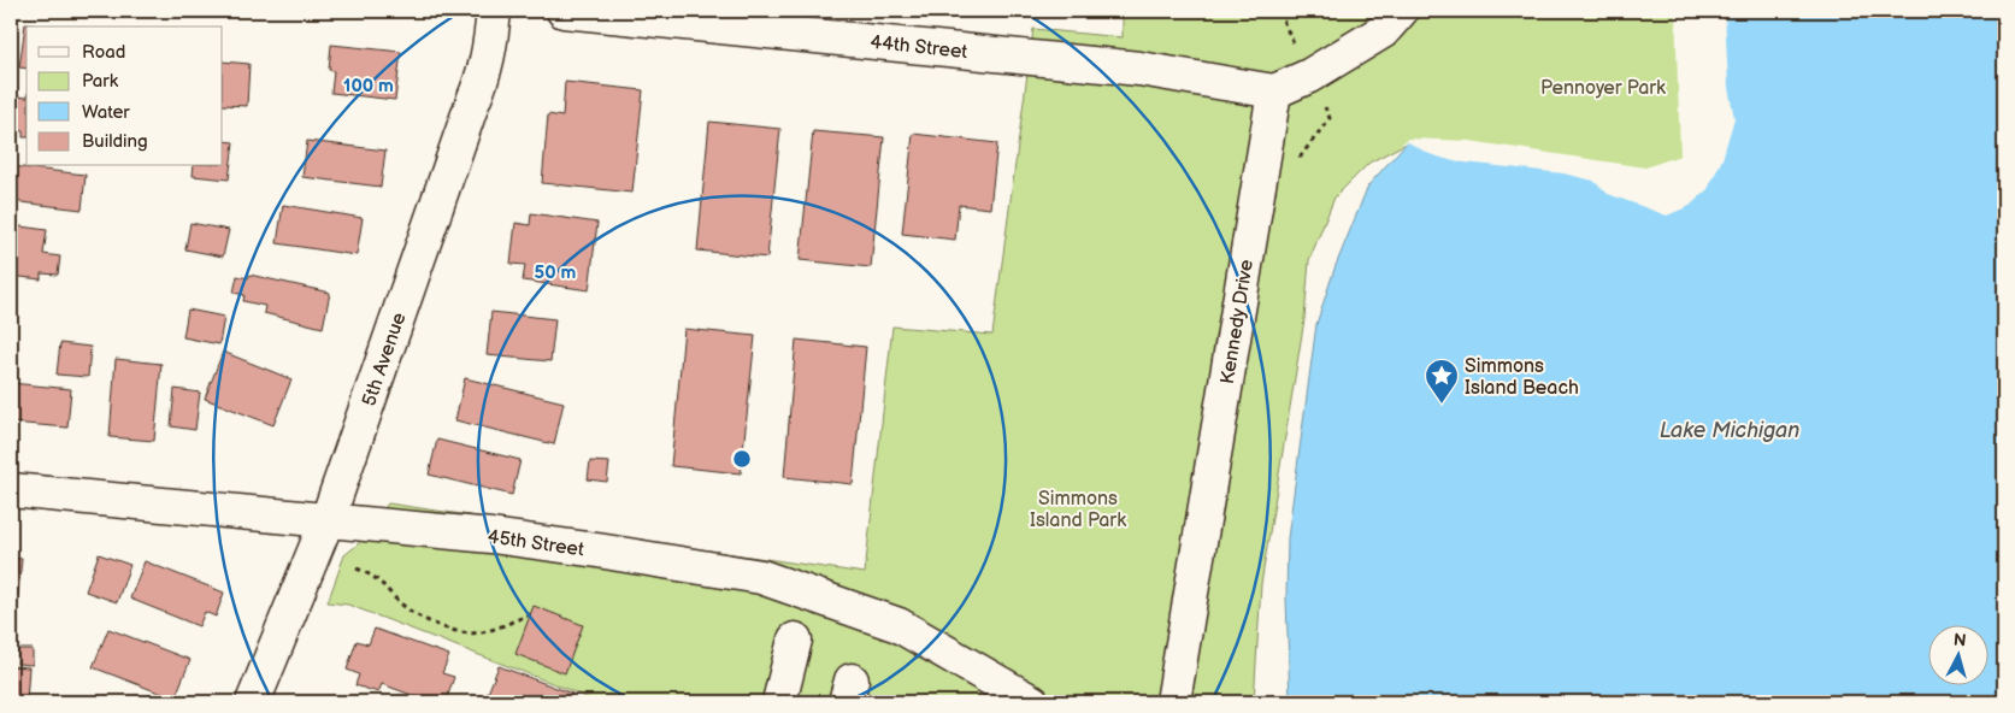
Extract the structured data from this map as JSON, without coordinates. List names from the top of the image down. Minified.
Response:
{"streets":{"street":["44th Street","Kennedy Drive","5th Avenue","45th Street"]},"crossings":[["44th Street","Kennedy Drive"],["5th Avenue","45th Street"]],"water":["Lake Michigan"],"parks":["Pennoyer Park","Simmons Island Park"],"places":{"place":["Simmons Island Beach"]},"legend":["Road","Park","Water","Building"],"north":"top","rings":["100 m","50 m"]}
